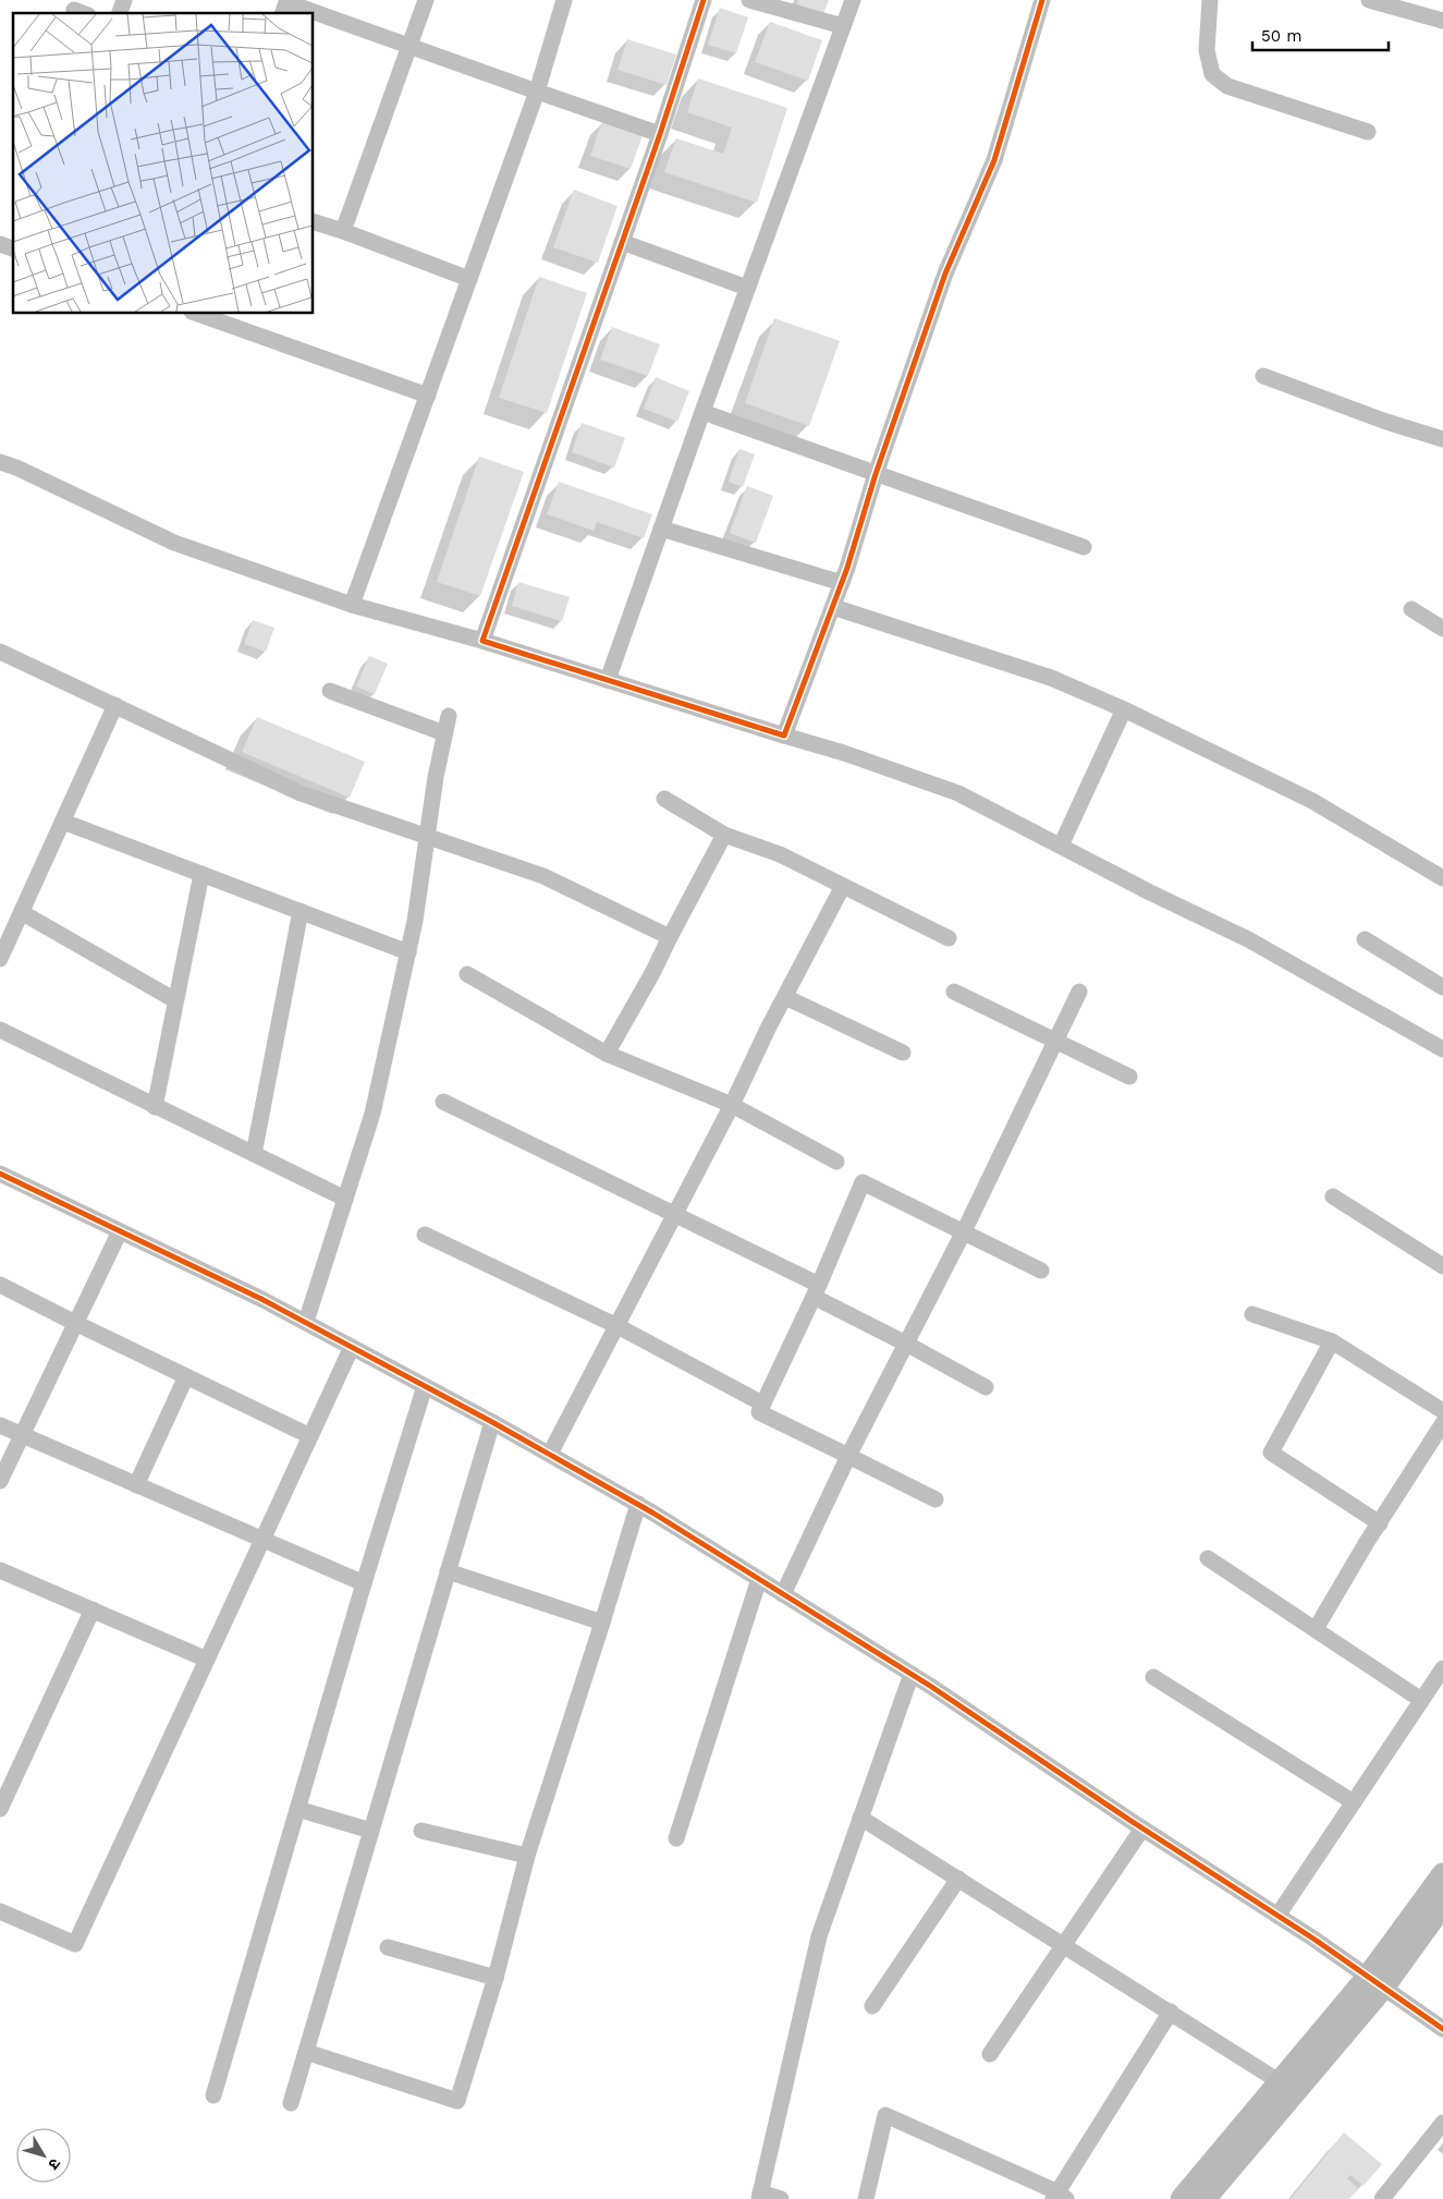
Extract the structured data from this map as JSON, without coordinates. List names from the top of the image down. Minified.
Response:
{"scale_bar":"50 m","north":"bottom right"}
